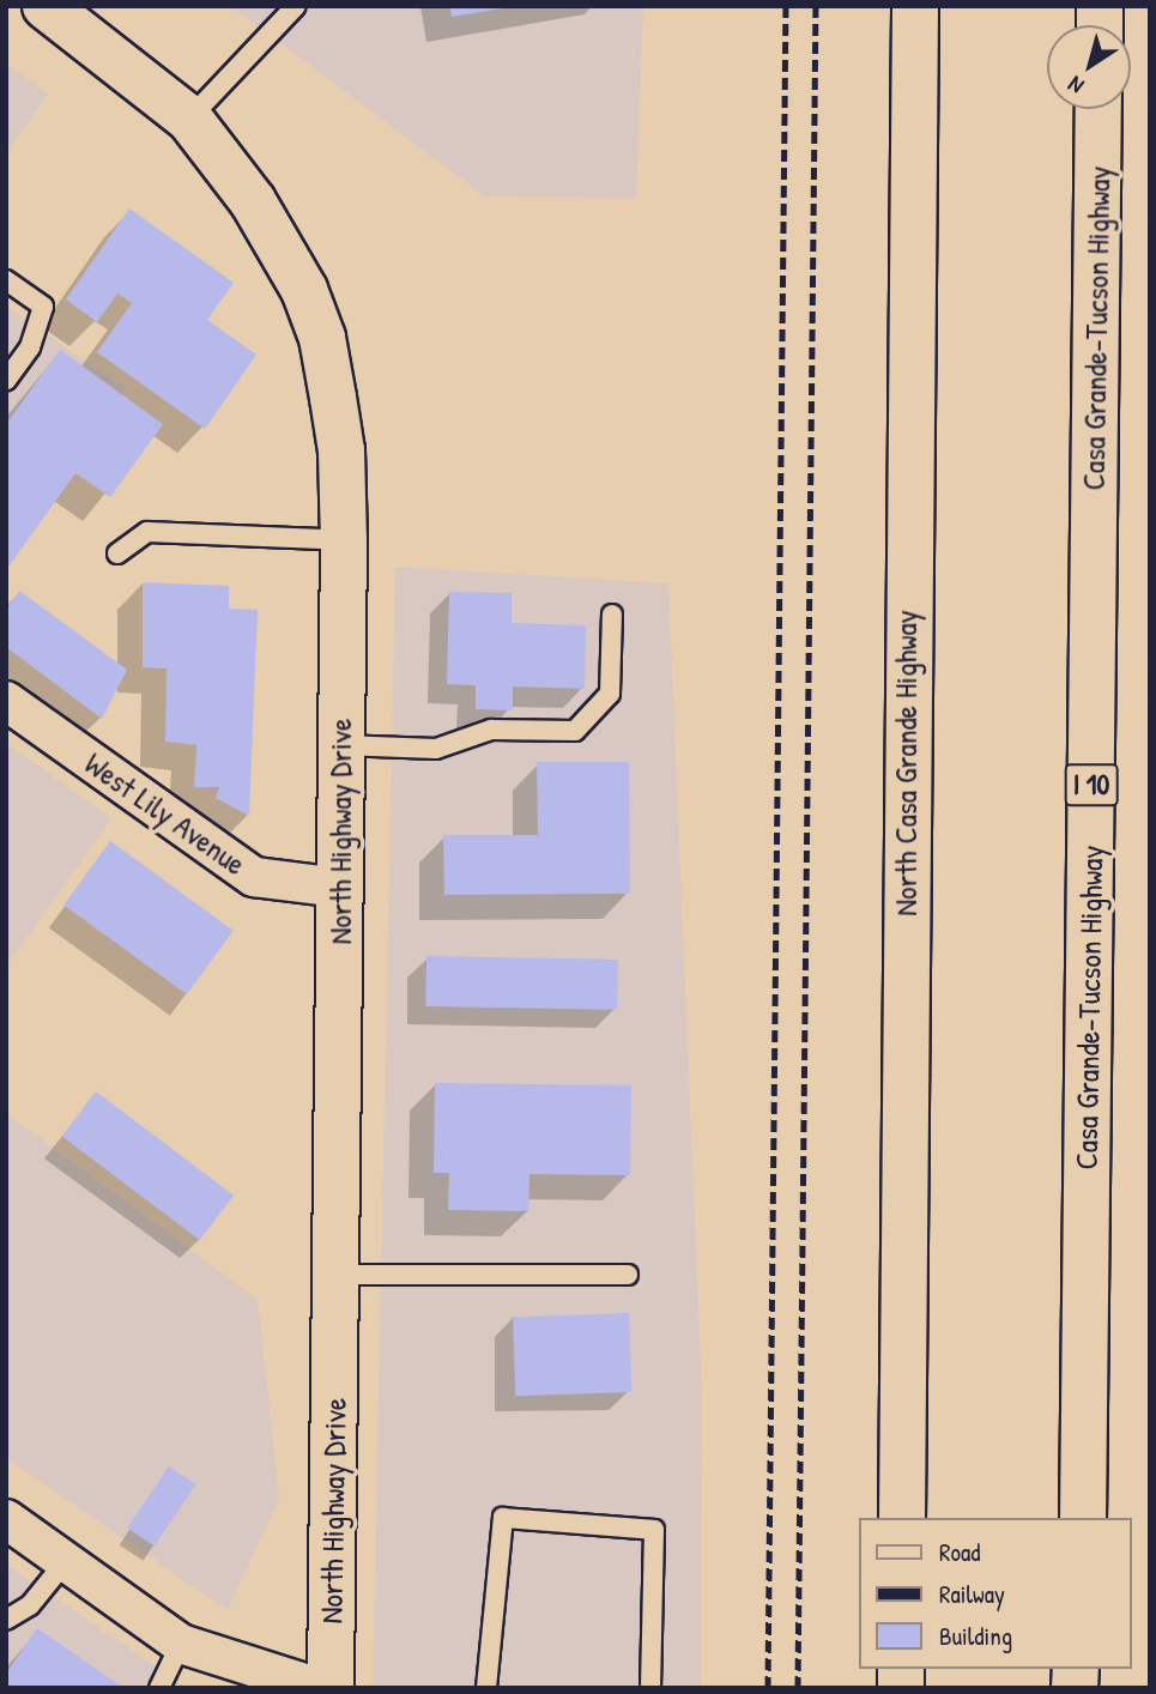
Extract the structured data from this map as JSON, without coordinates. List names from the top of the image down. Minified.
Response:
{"streets":{"main road":["Casa Grande-Tucson Highway","North Casa Grande Highway","I 10","North Highway Drive"],"street":["West Lily Avenue"]},"crossings":[["West Lily Avenue","North Highway Drive"]],"legend":["Road","Railway","Building"],"north":"bottom left"}
